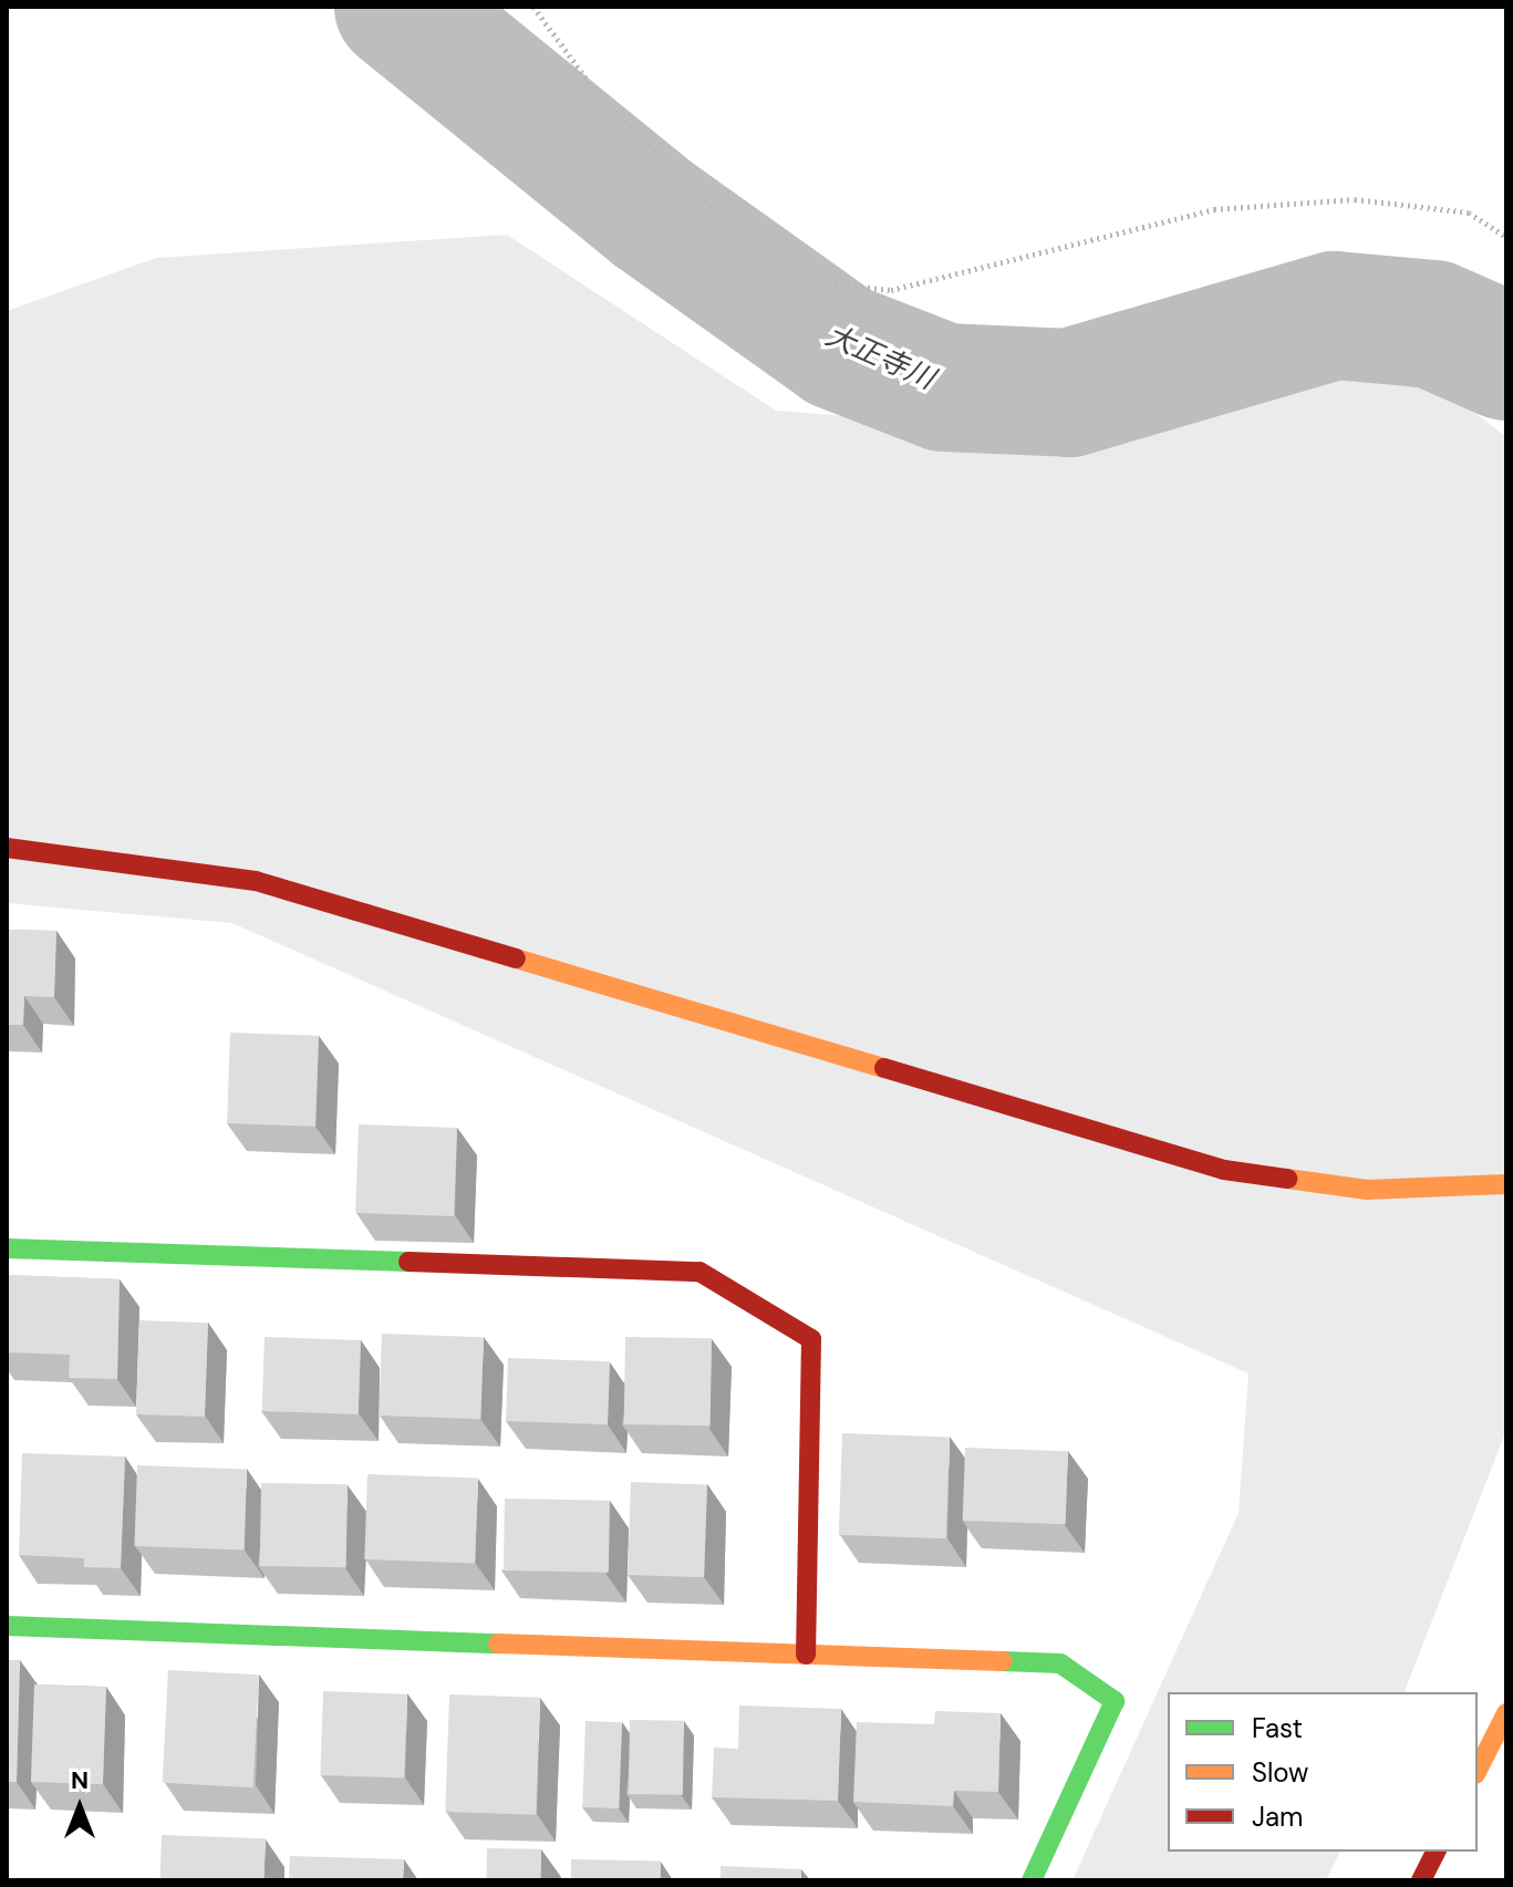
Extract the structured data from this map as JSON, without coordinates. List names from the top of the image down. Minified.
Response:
{"water":["大正寺川"],"legend":["Fast","Slow","Jam"],"north":"top"}
